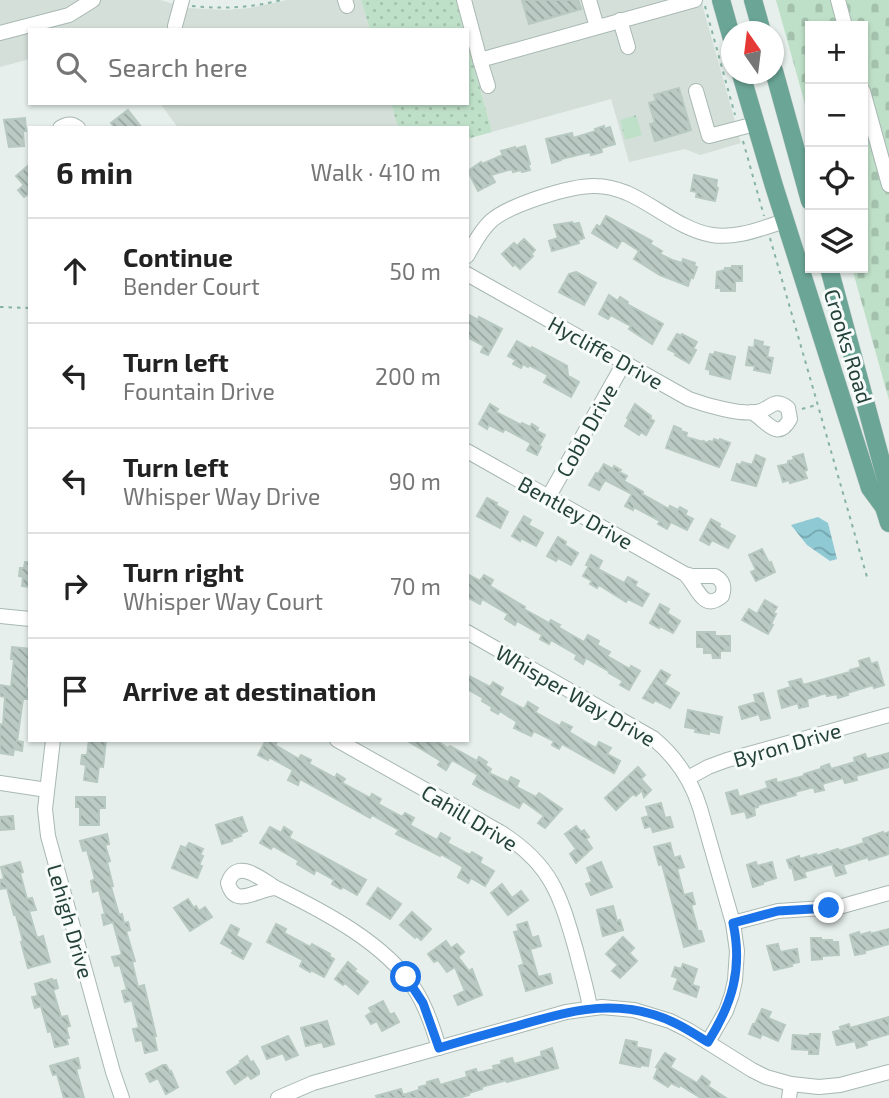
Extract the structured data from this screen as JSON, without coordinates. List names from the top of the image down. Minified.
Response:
{"streets":{"main road":["Crooks Road"],"street":["Hycliffe Drive","Cobb Drive","Bentley Drive","Whisper Way Drive","Byron Drive","Cahill Drive","Lehigh Drive"]},"crossings":[["Hycliffe Drive","Cobb Drive"],["Cobb Drive","Bentley Drive"],["Whisper Way Drive","Byron Drive"]],"north":"top","page":{"map_buttons":["+","−"],"search":"Search here","heading":["6 min","Walk · 410 m"],"list":[["Continue","Bender Court","50 m"],["Turn left","Fountain Drive","200 m"],["Turn left","Whisper Way Drive","90 m"],["Turn right","Whisper Way Court","70 m"],"Arrive at destination"]}}
